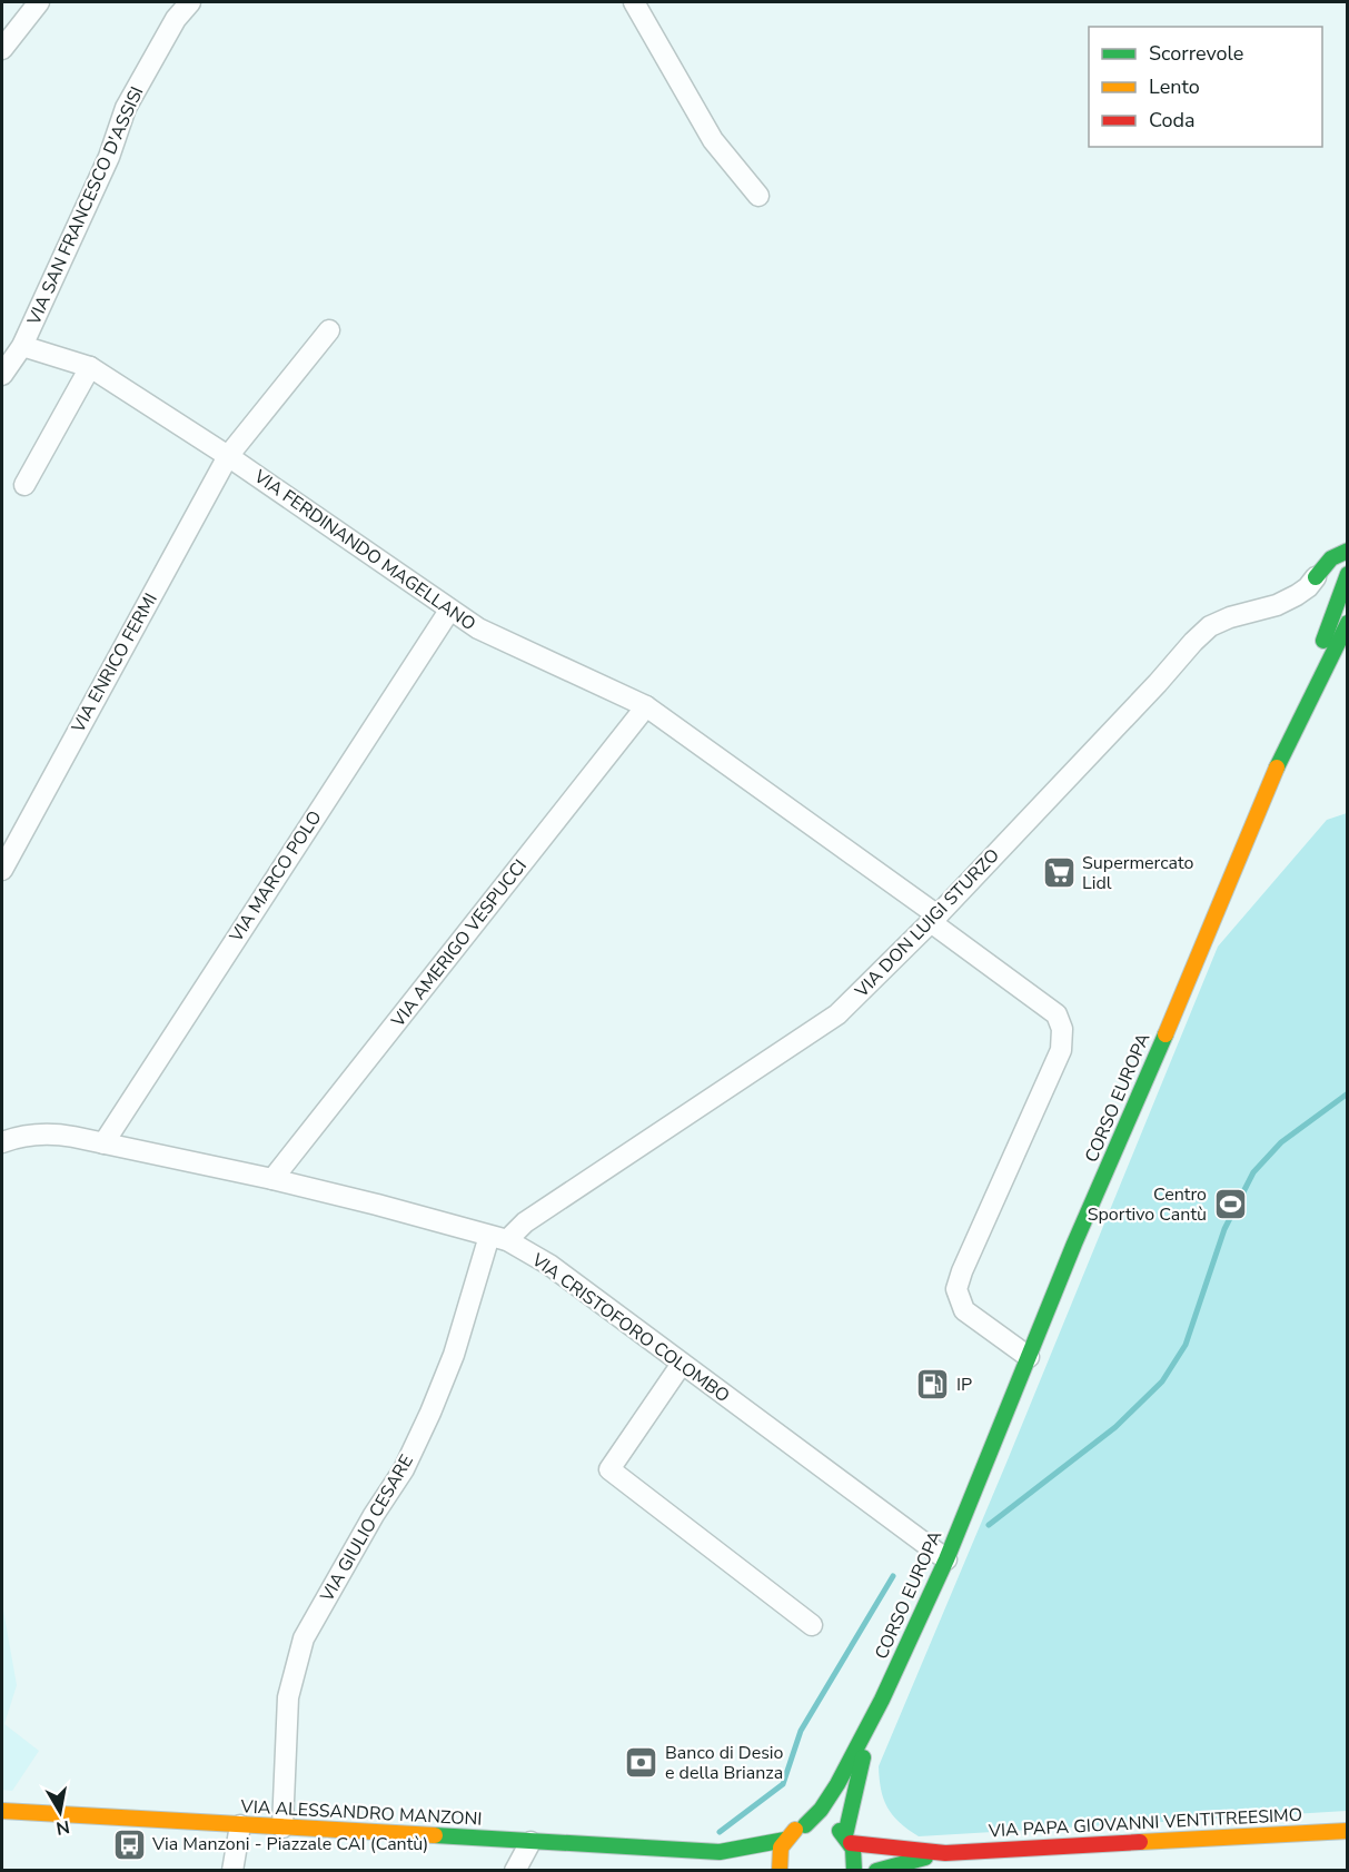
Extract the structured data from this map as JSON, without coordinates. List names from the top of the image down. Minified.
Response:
{"streets":{"main road":["CORSO EUROPA","VIA ALESSANDRO MANZONI","VIA PAPA GIOVANNI VENTITREESIMO"],"street":["VIA SAN FRANCESCO D'ASSISI","VIA FERDINANDO MAGELLANO","VIA ENRICO FERMI","VIA MARCO POLO","VIA DON LUIGI STURZO","VIA AMERIGO VESPUCCI","VIA CRISTOFORO COLOMBO","VIA GIULIO CESARE"]},"crossings":[["VIA SAN FRANCESCO D'ASSISI","VIA FERDINANDO MAGELLANO"],["VIA FERDINANDO MAGELLANO","VIA ENRICO FERMI"],["VIA FERDINANDO MAGELLANO","VIA MARCO POLO"],["VIA FERDINANDO MAGELLANO","VIA DON LUIGI STURZO"],["VIA FERDINANDO MAGELLANO","VIA AMERIGO VESPUCCI"],["VIA FERDINANDO MAGELLANO","CORSO EUROPA"],["VIA MARCO POLO","VIA CRISTOFORO COLOMBO"],["VIA DON LUIGI STURZO","VIA CRISTOFORO COLOMBO"],["VIA DON LUIGI STURZO","VIA GIULIO CESARE"],["VIA AMERIGO VESPUCCI","VIA CRISTOFORO COLOMBO"],["CORSO EUROPA","VIA CRISTOFORO COLOMBO"],["CORSO EUROPA","VIA ALESSANDRO MANZONI"],["CORSO EUROPA","VIA PAPA GIOVANNI VENTITREESIMO"],["VIA CRISTOFORO COLOMBO","VIA GIULIO CESARE"],["VIA GIULIO CESARE","VIA ALESSANDRO MANZONI"]],"places":{"supermarket":["Supermercato Lidl"],"sports":["Centro Sportivo Cantù"],"fuel station":["IP"],"bank":["Banco di Desio e della Brianza"],"bus stop":["Via Manzoni - Piazzale CAI (Cantù)"]},"legend":["Scorrevole","Lento","Coda"],"north":"bottom"}
